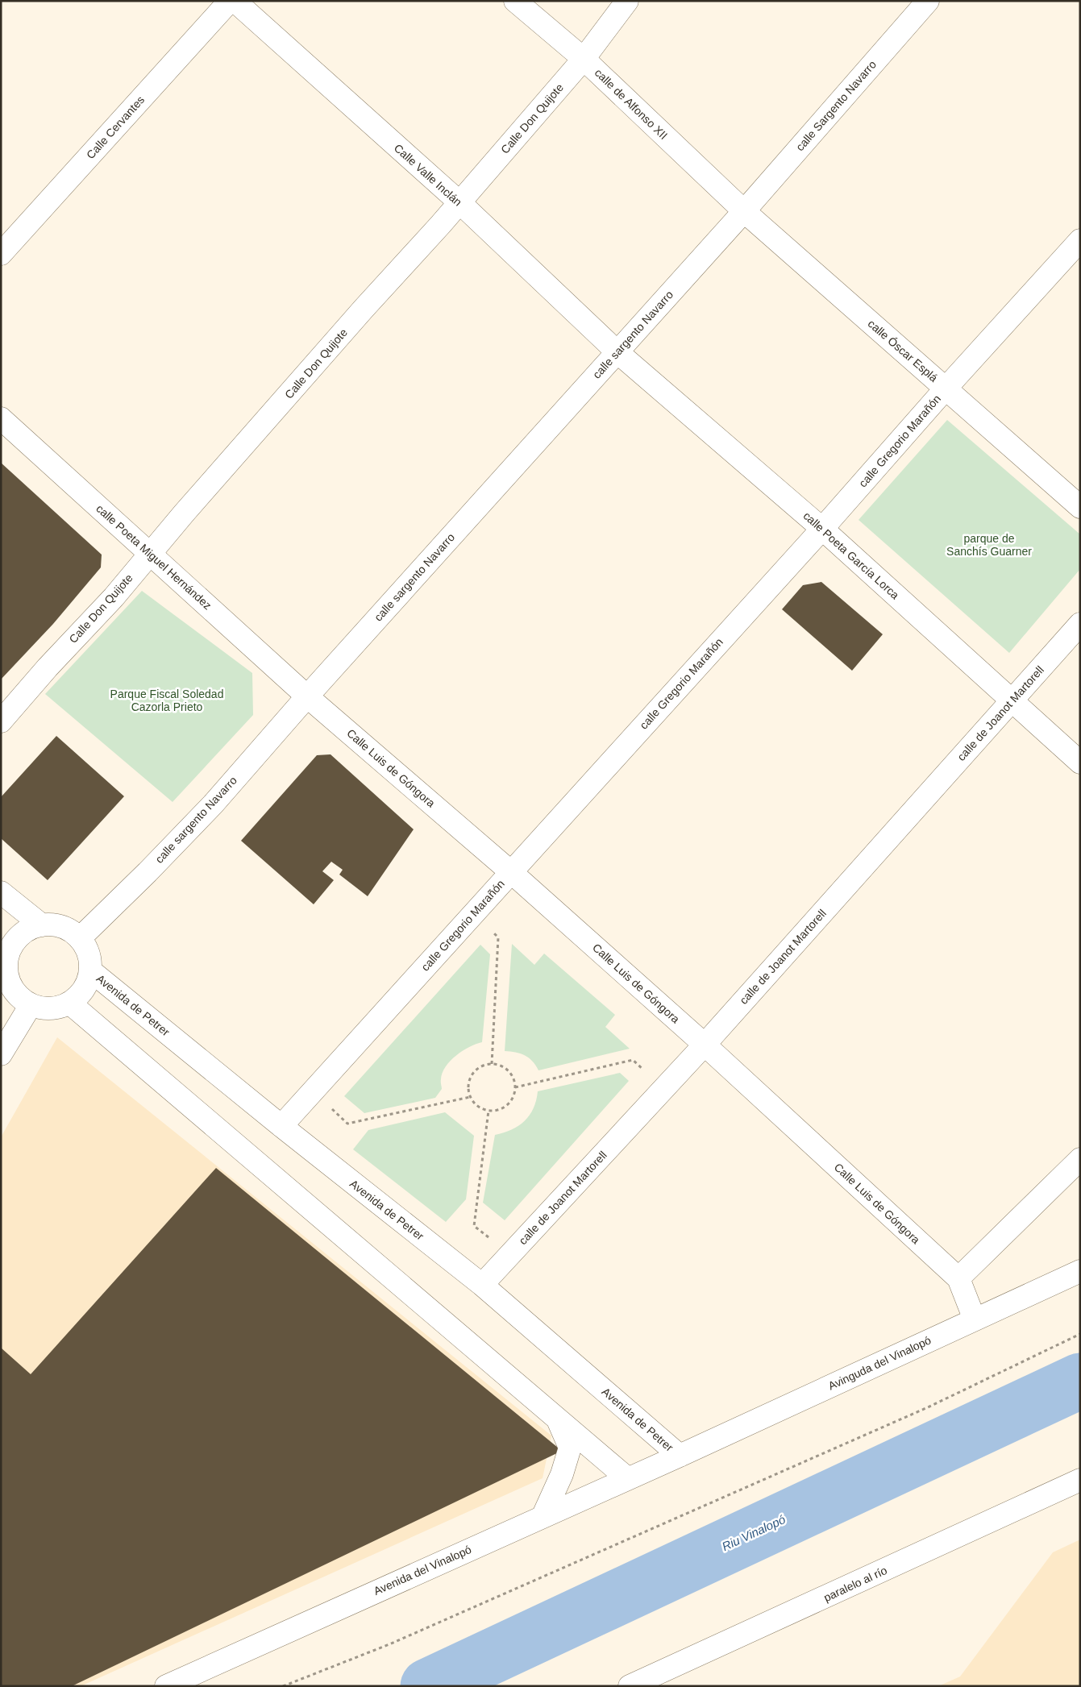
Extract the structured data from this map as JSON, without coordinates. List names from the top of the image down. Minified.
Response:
{"streets":{"street":["calle de Alfonso XII","calle Sargento Navarro","Calle Don Quijote","Calle Cervantes","Calle Valle Inclán","calle sargento Navarro","calle Óscar Esplá","calle Gregorio Marañón","calle Poeta García Lorca","calle Poeta Miguel Hernández","calle de Joanot Martorell","Calle Luis de Góngora","Avenida de Petrer","Avinguda del Vinalopó","Avenida del Vinalopó","paralelo al río"]},"crossings":[["calle de Alfonso XII","calle Sargento Navarro"],["calle de Alfonso XII","Calle Don Quijote"],["calle de Alfonso XII","calle sargento Navarro"],["calle de Alfonso XII","calle Óscar Esplá"],["calle Sargento Navarro","calle sargento Navarro"],["calle Sargento Navarro","calle Óscar Esplá"],["Calle Don Quijote","Calle Valle Inclán"],["Calle Don Quijote","calle Poeta Miguel Hernández"],["Calle Valle Inclán","calle sargento Navarro"],["Calle Valle Inclán","calle Poeta García Lorca"],["calle sargento Navarro","calle Óscar Esplá"],["calle sargento Navarro","calle Poeta García Lorca"],["calle sargento Navarro","calle Poeta Miguel Hernández"],["calle sargento Navarro","Calle Luis de Góngora"],["calle sargento Navarro","Avenida de Petrer"],["calle Óscar Esplá","calle Gregorio Marañón"],["calle Gregorio Marañón","calle Poeta García Lorca"],["calle Gregorio Marañón","Calle Luis de Góngora"],["calle Gregorio Marañón","Avenida de Petrer"],["calle Poeta García Lorca","calle de Joanot Martorell"],["calle Poeta Miguel Hernández","Calle Luis de Góngora"],["calle de Joanot Martorell","Calle Luis de Góngora"],["calle de Joanot Martorell","Avenida de Petrer"],["Avenida de Petrer","Avinguda del Vinalopó"],["Avenida de Petrer","Avenida del Vinalopó"],["Avinguda del Vinalopó","Avenida del Vinalopó"]],"water":["Riu Vinalopó"],"parks":["parque de Sanchís Guarner","Parque Fiscal Soledad Cazorla Prieto"]}
